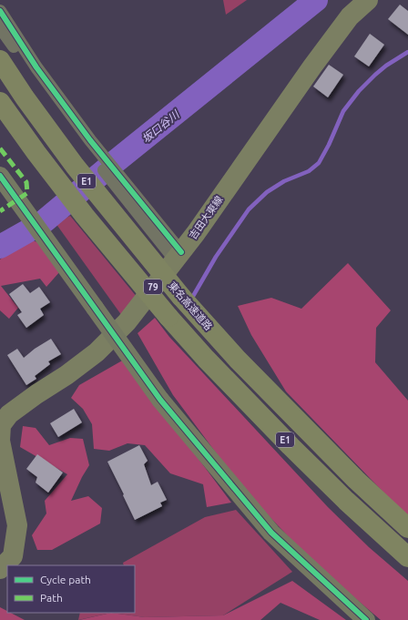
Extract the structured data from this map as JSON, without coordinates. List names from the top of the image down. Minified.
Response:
{"streets":{"highway":["E1","東名高速道路"],"main road":["吉田大東線","79"]},"water":["坂口谷川"],"legend":["Cycle path","Path"]}
